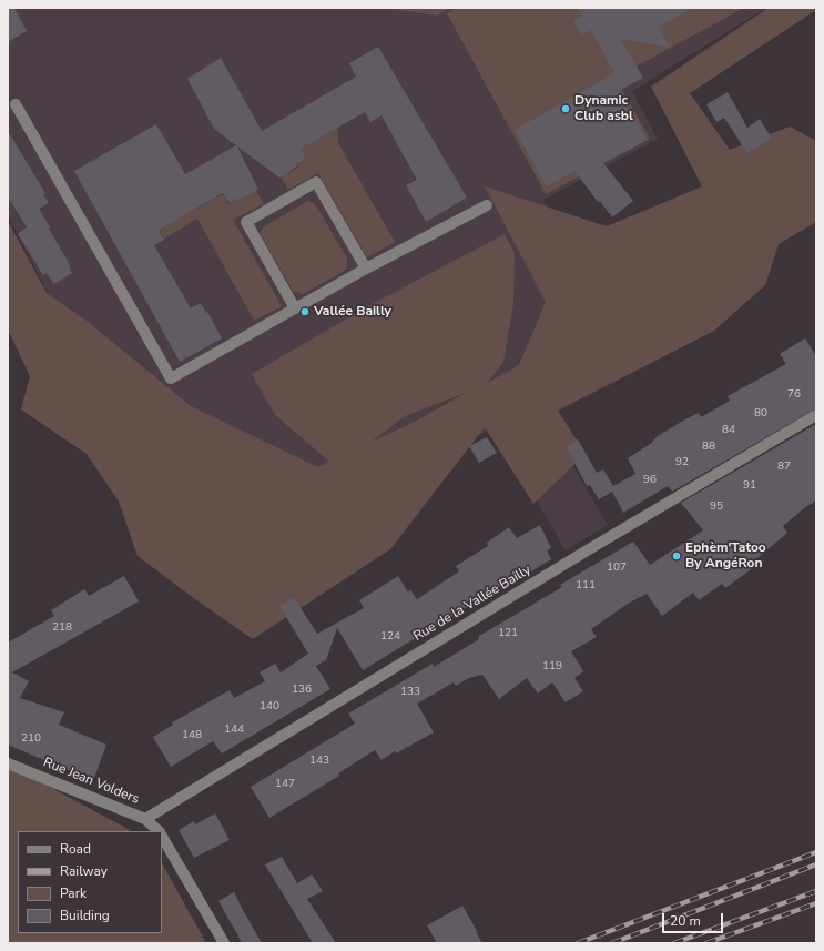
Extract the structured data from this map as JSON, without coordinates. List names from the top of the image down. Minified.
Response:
{"streets":{"street":["Rue de la Vallée Bailly","Rue Jean Volders"]},"crossings":[["Rue de la Vallée Bailly","Rue Jean Volders"]],"places":["Dynamic Club asbl","Vallée Bailly","Ephèm'Tatoo By AngéRon"],"house_numbers":["76","80","84","88","92","87","96","91","95","107","111","218","121","124","119","136","133","140","144","148","210","143","147"],"legend":["Road","Railway","Park","Building"],"scale_bar":"20 m"}
